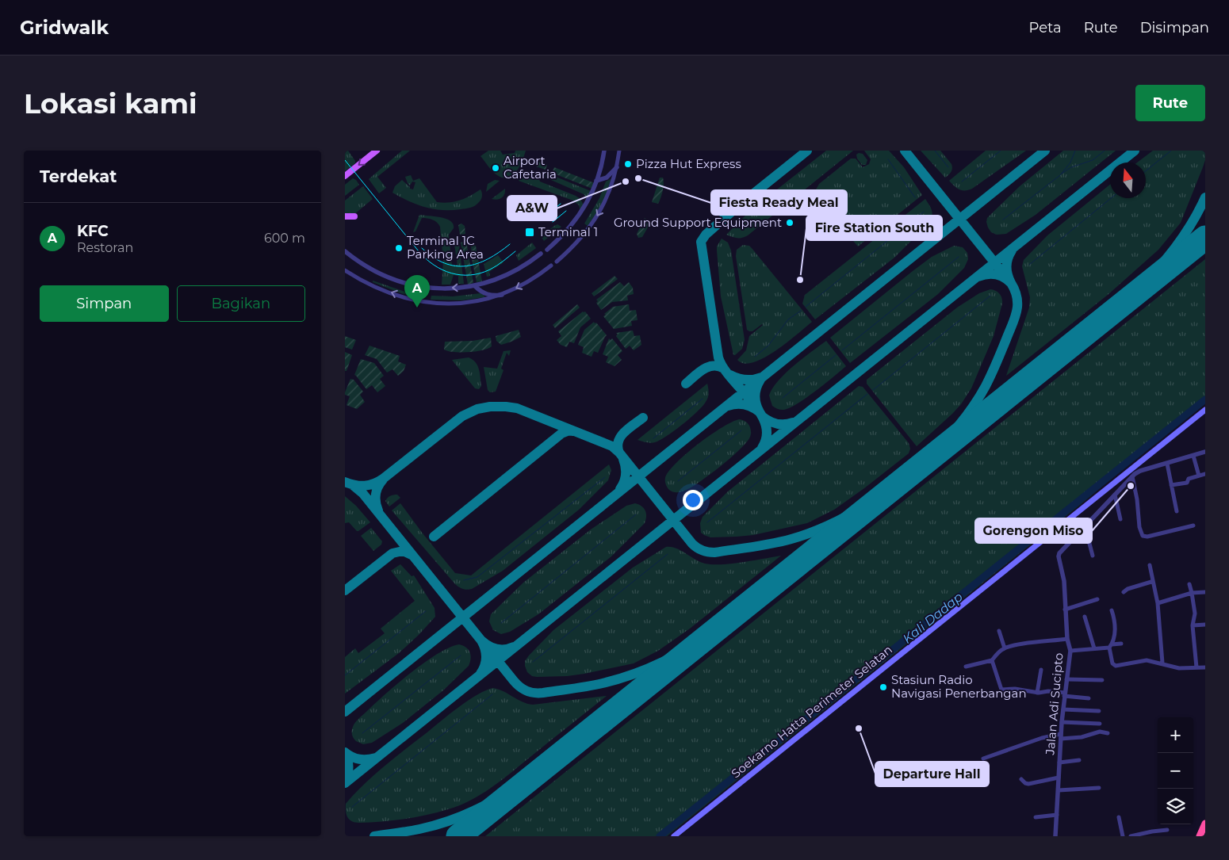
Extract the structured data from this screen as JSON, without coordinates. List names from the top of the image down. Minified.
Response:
{"streets":{"main road":["Soekarno Hatta Perimeter Selatan"],"street":["Jalan Adi Sucipto"]},"water":["Kali Dadap"],"places":{"other":["Pizza Hut Express","Airport Cafetaria","Fiesta Ready Meal","A&W","Ground Support Equipment","Terminal 1C Parking Area","Fire Station South","Gorengon Miso","Stasiun Radio Navigasi Penerbangan","Departure Hall"],"transit":["Terminal 1"]},"north":"top","page":{"header":"Gridwalk","nav":["Peta","Rute","Disimpan"],"buttons":["Rute",["Simpan","Bagikan"]],"title":"Lokasi kami","heading":"Terdekat","list":[{"mark":"A","name":"KFC","note":"Restoran","value":"600 m"}],"pins":"A","map_buttons":["+","−"]}}
